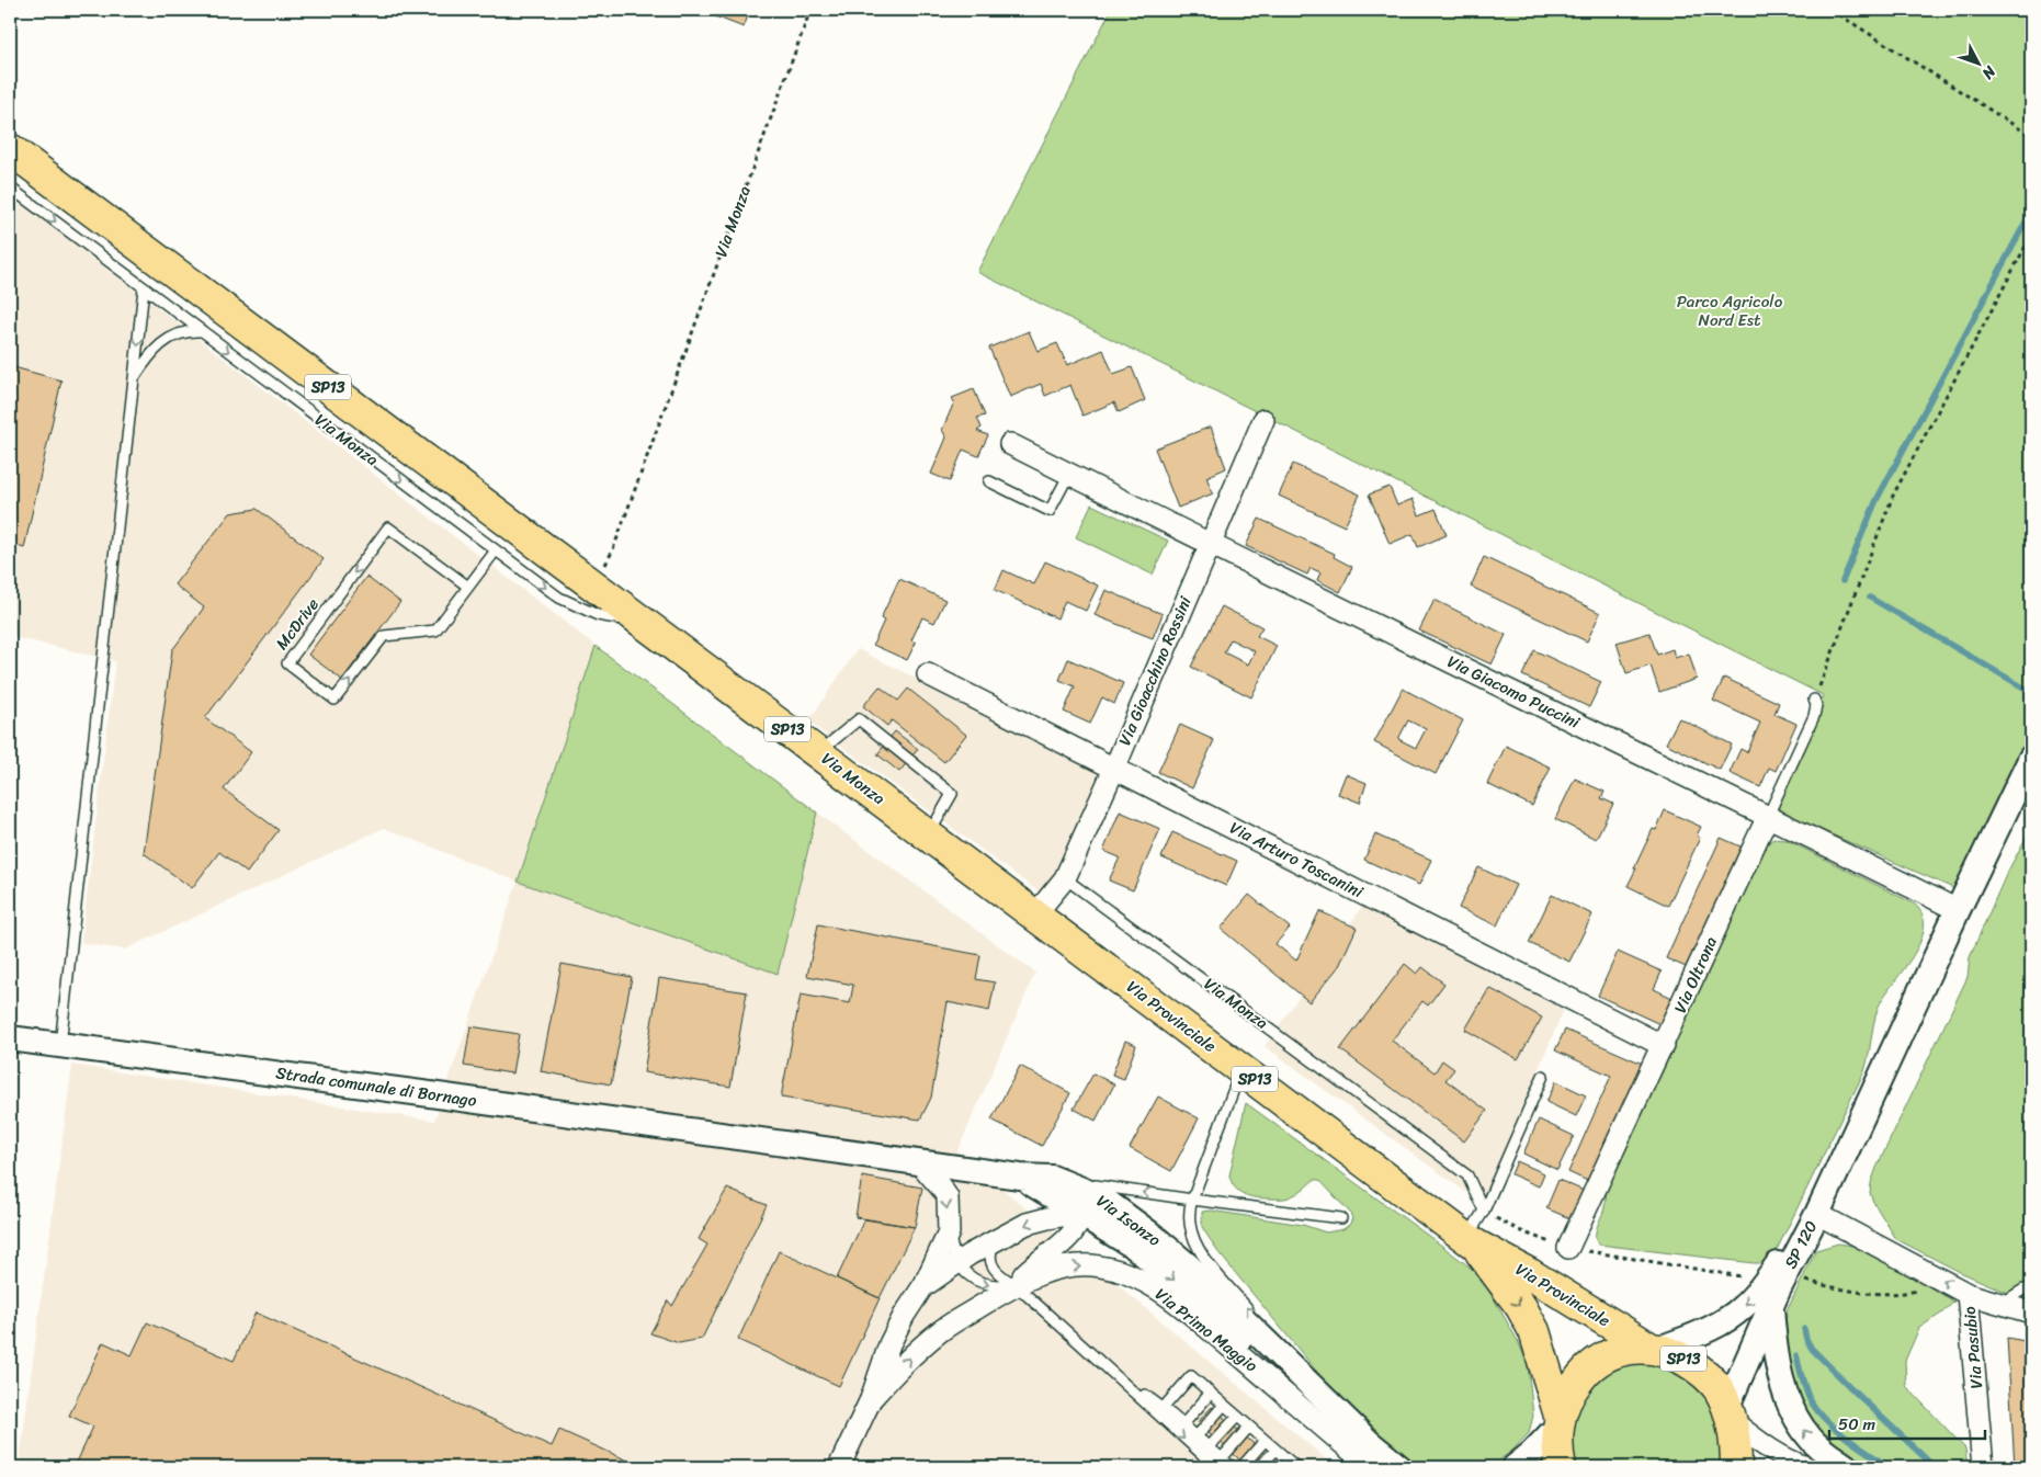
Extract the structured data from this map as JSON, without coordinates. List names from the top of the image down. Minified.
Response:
{"streets":{"main road":["Via Monza","SP13","Via Provinciale"],"street":["Via Gioacchino Rossini","Via Giacomo Puccini","Via Arturo Toscanini","Via Oltrona","Strada comunale di Bornago","Via Isonzo","SP 120","Via Primo Maggio","Via Pasubio"],"lane":["McDrive"]},"crossings":[["Via Monza","Via Gioacchino Rossini"],["Via Monza","Via Provinciale"],["SP13","Via Provinciale"],["SP13","SP 120"],["Via Gioacchino Rossini","Via Giacomo Puccini"],["Via Gioacchino Rossini","Via Arturo Toscanini"],["Via Gioacchino Rossini","Via Provinciale"],["Via Giacomo Puccini","Via Oltrona"],["Via Giacomo Puccini","SP 120"],["Via Arturo Toscanini","Via Oltrona"],["Strada comunale di Bornago","Via Isonzo"],["Via Isonzo","Via Primo Maggio"],["SP 120","Via Pasubio"]],"one_way":["Via Pasubio"],"parks":["Parco Agricolo Nord Est"],"scale_bar":"50 m","north":"bottom right"}
